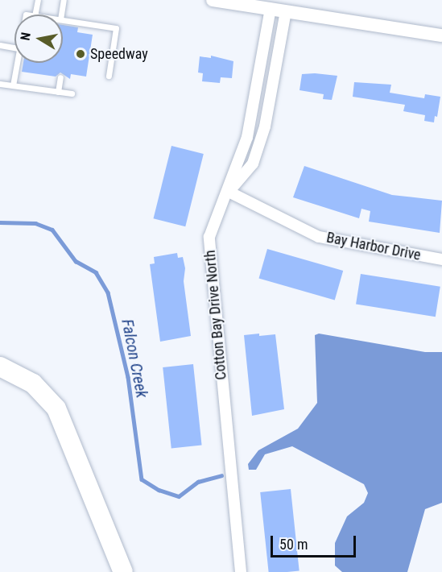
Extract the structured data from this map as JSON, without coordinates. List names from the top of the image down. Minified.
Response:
{"streets":{"street":["Bay Harbor Drive","Cotton Bay Drive North"]},"crossings":[["Bay Harbor Drive","Cotton Bay Drive North"]],"water":["Falcon Creek"],"places":["Speedway"],"scale_bar":"50 m","north":"left"}
